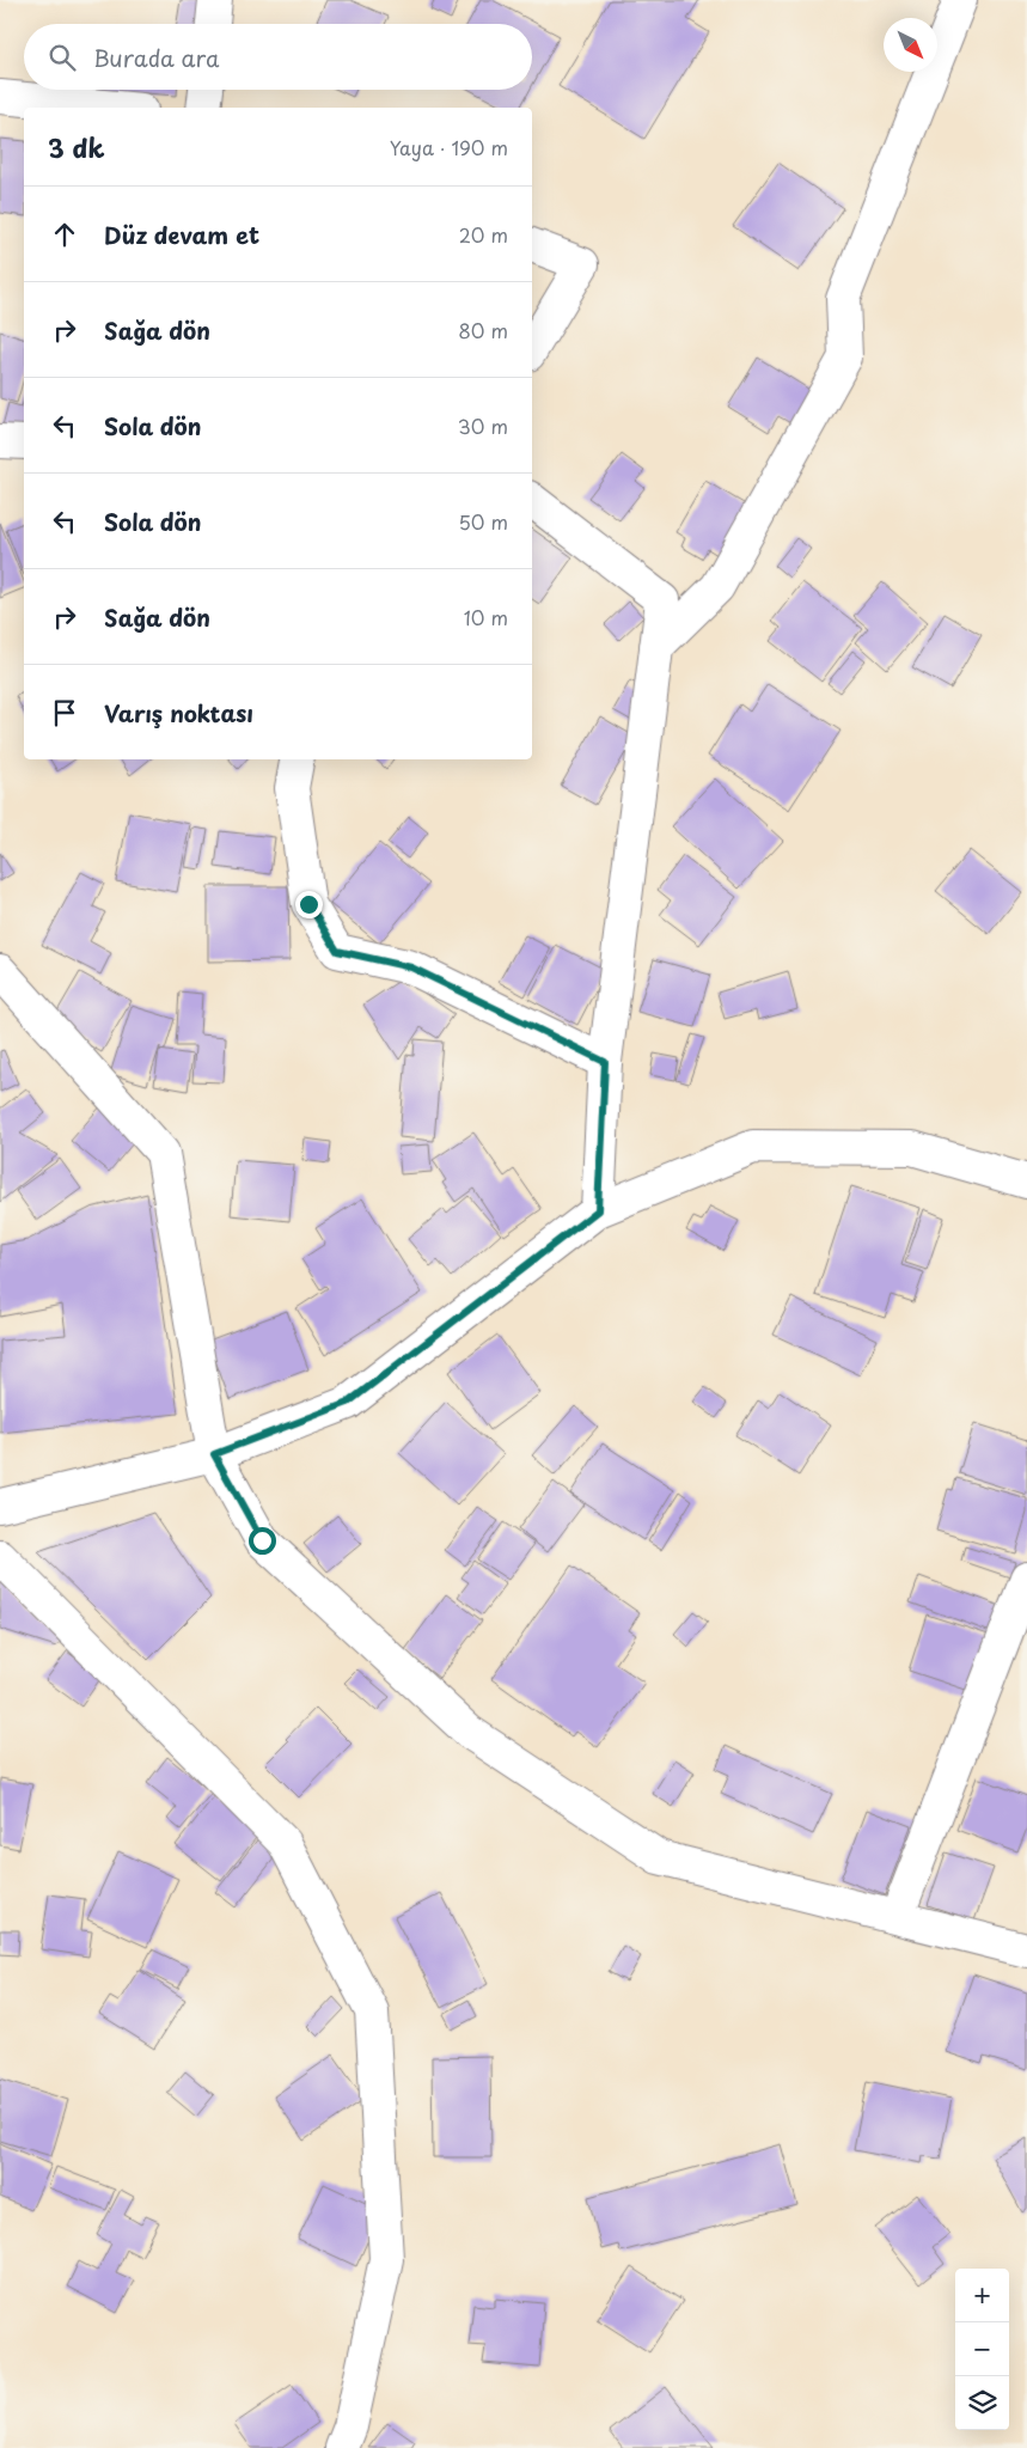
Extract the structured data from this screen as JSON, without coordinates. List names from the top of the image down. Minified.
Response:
{"north":"bottom right","page":{"search":"Burada ara","heading":["3 dk","Yaya · 190 m"],"list":[["Düz devam et","20 m"],["Sağa dön","80 m"],["Sola dön","30 m"],["Sola dön","50 m"],["Sağa dön","10 m"],"Varış noktası"],"map_buttons":["+","−"]}}
